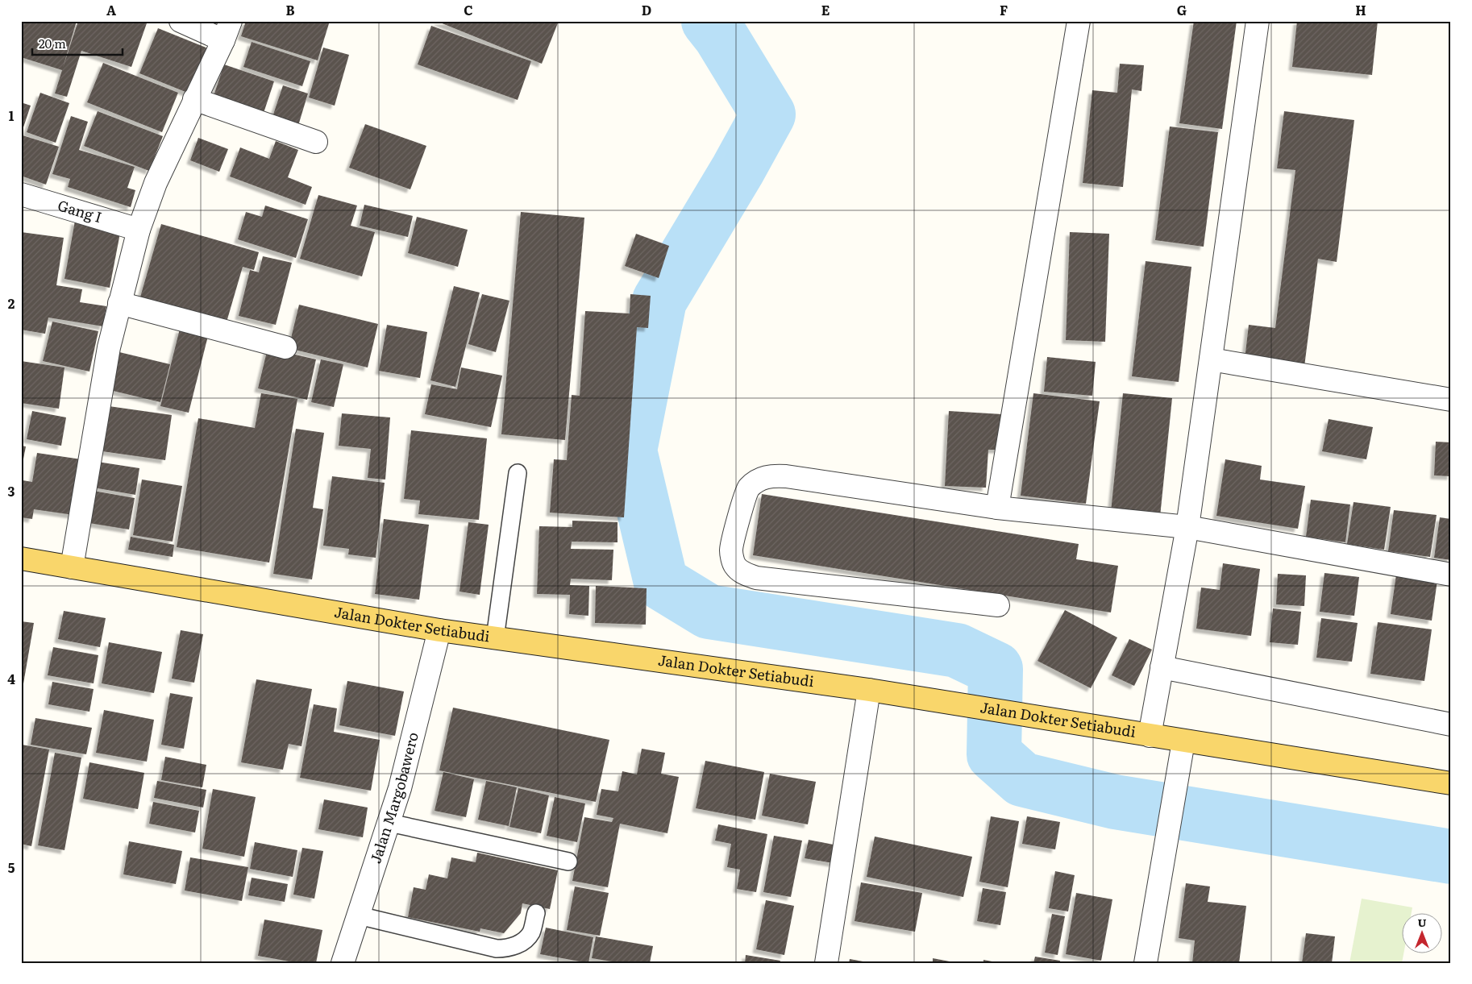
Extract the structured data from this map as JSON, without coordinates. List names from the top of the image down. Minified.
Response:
{"streets":{"main road":["Jalan Dokter Setiabudi"],"street":["Gang I","Jalan Margobawero"]},"crossings":[["Jalan Dokter Setiabudi","Jalan Margobawero"]],"scale_bar":"20 m","north":"top","grid":{"columns":["A","B","C","D","E","F","G","H"],"rows":["1","2","3","4","5"]}}
